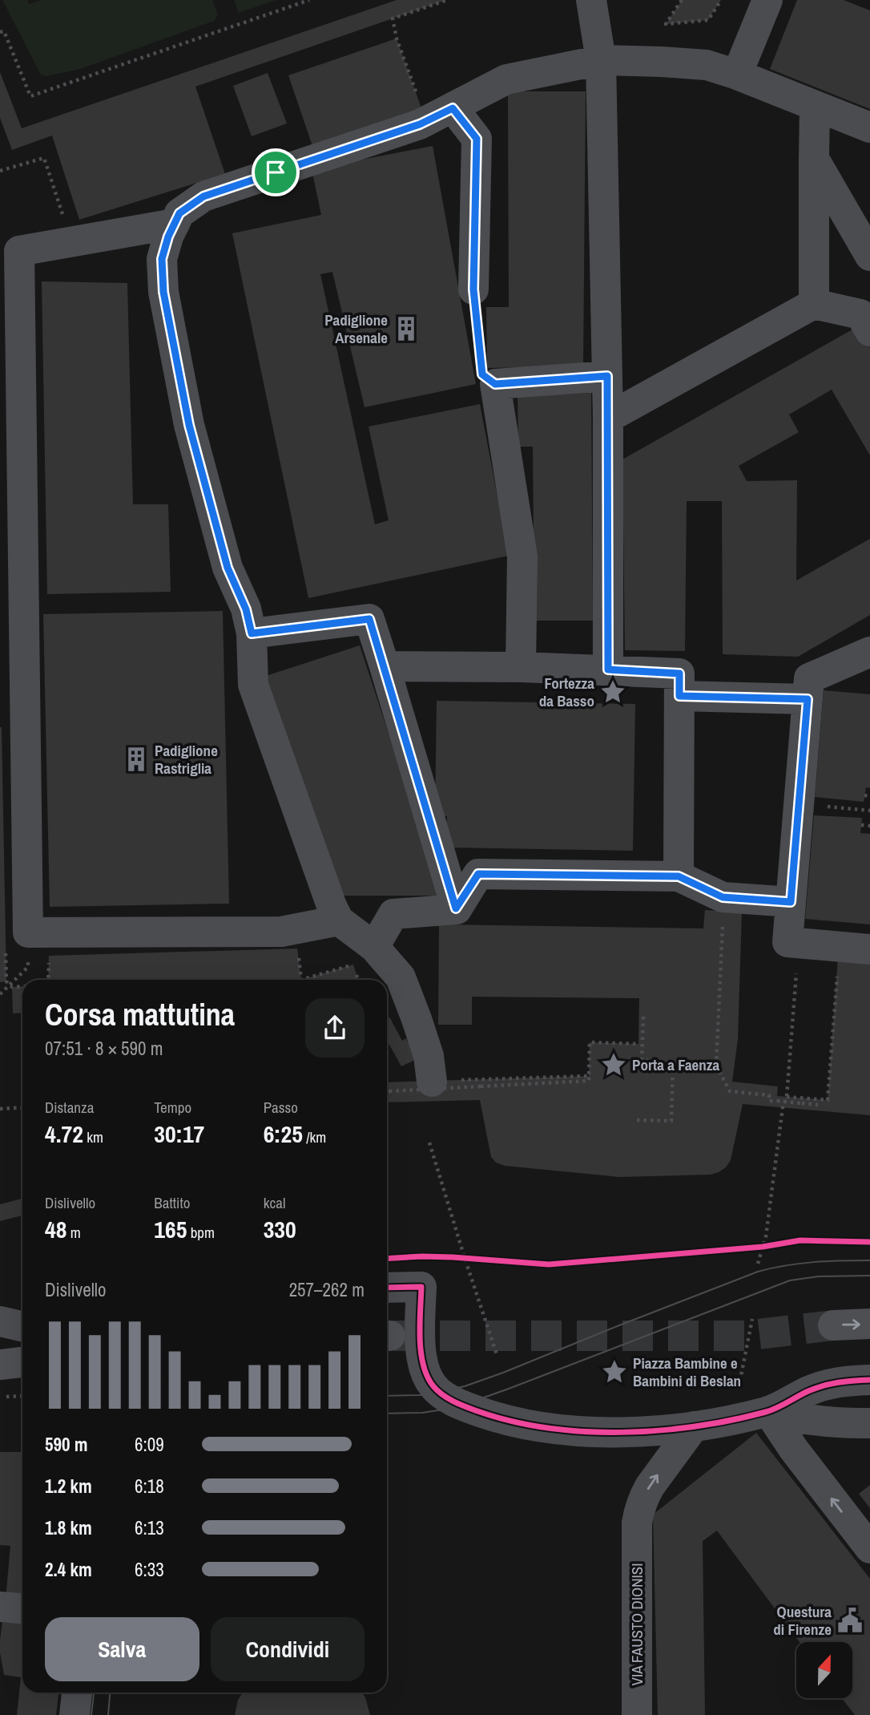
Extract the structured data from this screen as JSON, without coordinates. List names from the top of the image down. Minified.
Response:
{"streets":{"street":["VIA FAUSTO DIONISI"]},"one_way":["VIA FAUSTO DIONISI"],"places":{"building":["Padiglione Arsenale","Padiglione Rastriglia"],"place":["Fortezza da Basso","Porta a Faenza","Piazza Bambine e Bambini di Beslan"],"public building":["Questura di Firenze"]},"north":"top","page":{"heading":["Corsa mattutina","07:51 · 8 × 590 m"],"stats":[["Distanza","4.72 km"],["Tempo","30:17"],["Passo","6:25 /km"],["Dislivello","48 m"],["Battito","165 bpm"],["kcal","330"]],"chart":["Dislivello","257–262 m"],"list":[{"name":"590 m","note":"6:09"},{"name":"1.2 km","note":"6:18"},{"name":"1.8 km","note":"6:13"},{"name":"2.4 km","note":"6:33"}],"buttons":["Salva","Condividi"]}}
